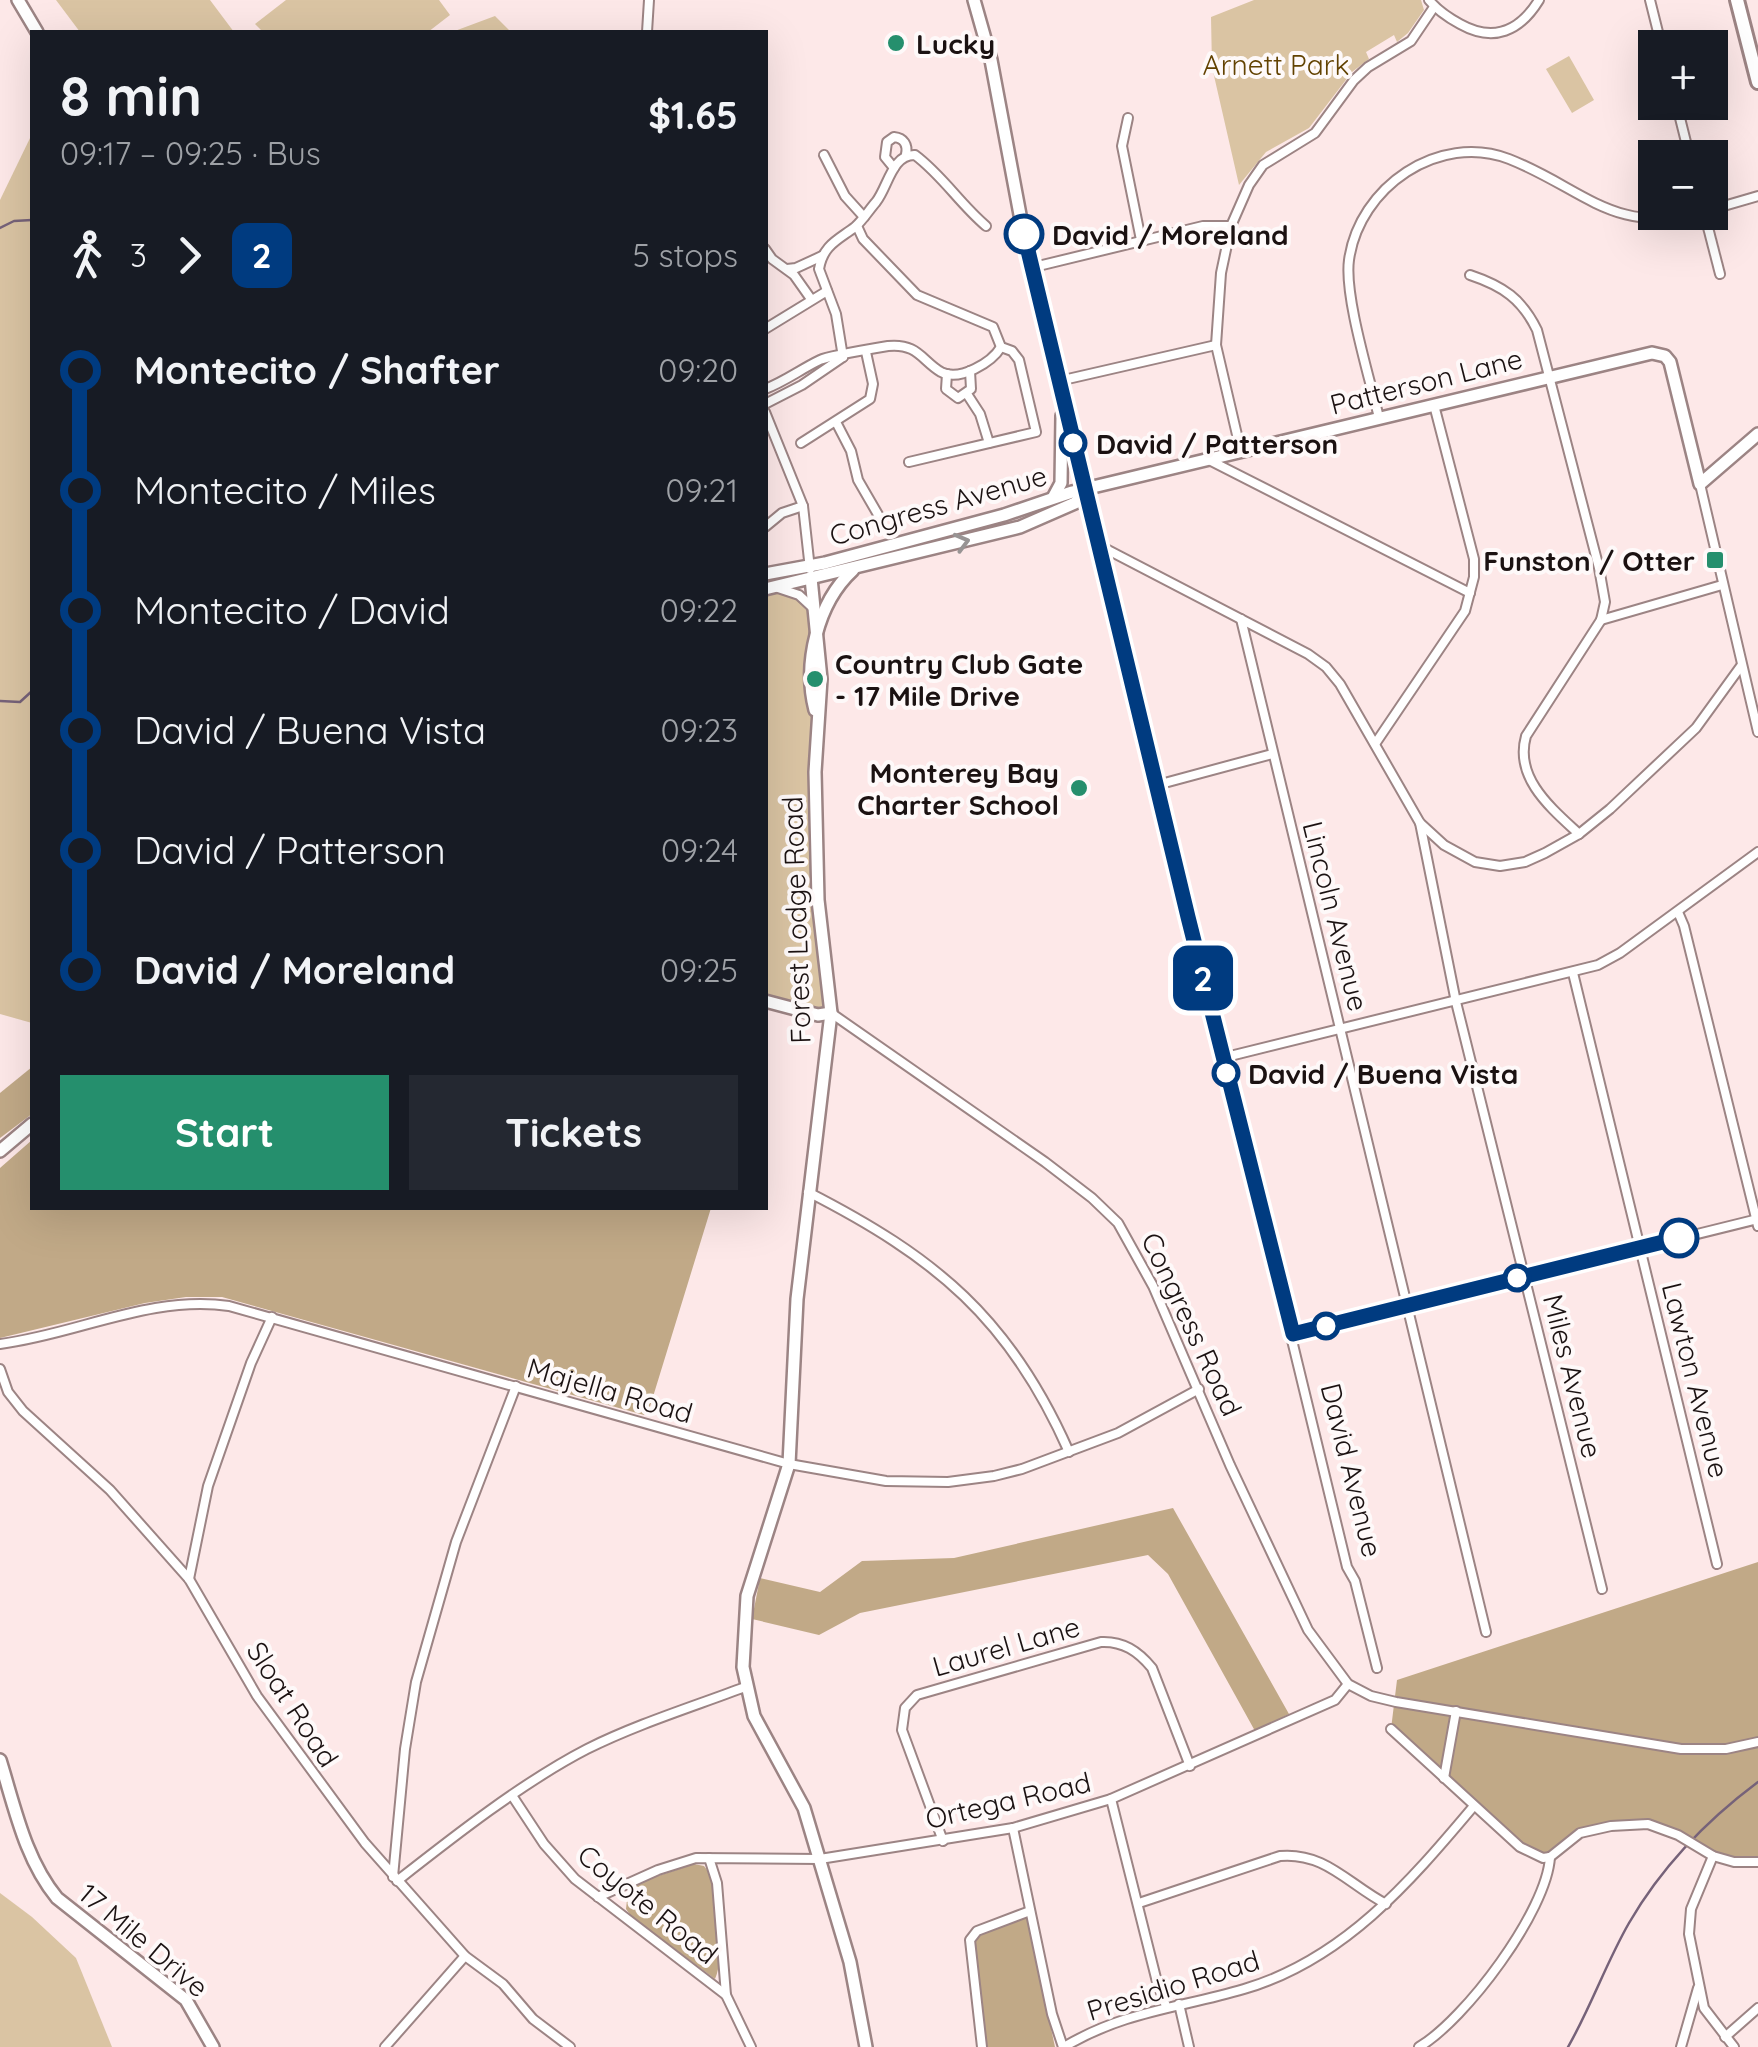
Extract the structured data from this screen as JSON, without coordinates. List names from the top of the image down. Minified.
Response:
{"streets":{"street":["Patterson Lane","Congress Avenue","Lincoln Avenue","Forest Lodge Road","Congress Road","Miles Avenue","Lawton Avenue","Majella Road","David Avenue","Laurel Lane","Sloat Road","Ortega Road","Coyote Road","17 Mile Drive","Presidio Road"]},"crossings":[["Patterson Lane","Congress Avenue"],["Patterson Lane","David Avenue"],["Congress Avenue","Forest Lodge Road"],["Congress Avenue","David Avenue"],["Forest Lodge Road","Congress Road"],["Forest Lodge Road","Majella Road"],["Forest Lodge Road","Ortega Road"],["Congress Road","Majella Road"],["Congress Road","Ortega Road"],["Laurel Lane","Ortega Road"],["Ortega Road","Coyote Road"]],"parks":["Arnett Park"],"places":{"other":["Lucky","David / Moreland","David / Patterson","Country Club Gate - 17 Mile Drive","Monterey Bay Charter School","David / Buena Vista"],"transit":["Funston / Otter"]},"lines":["bus line 2"],"page":{"on_map":"2","map_buttons":["+","−"],"heading":["8 min","09:17 – 09:25 · Bus","$1.65"],"legs":["3","2","5 stops"],"list":[{"name":"Montecito / Shafter","value":"09:20"},{"name":"Montecito / Miles","value":"09:21"},{"name":"Montecito / David","value":"09:22"},{"name":"David / Buena Vista","value":"09:23"},{"name":"David / Patterson","value":"09:24"},{"name":"David / Moreland","value":"09:25"}],"buttons":["Start","Tickets"]}}
